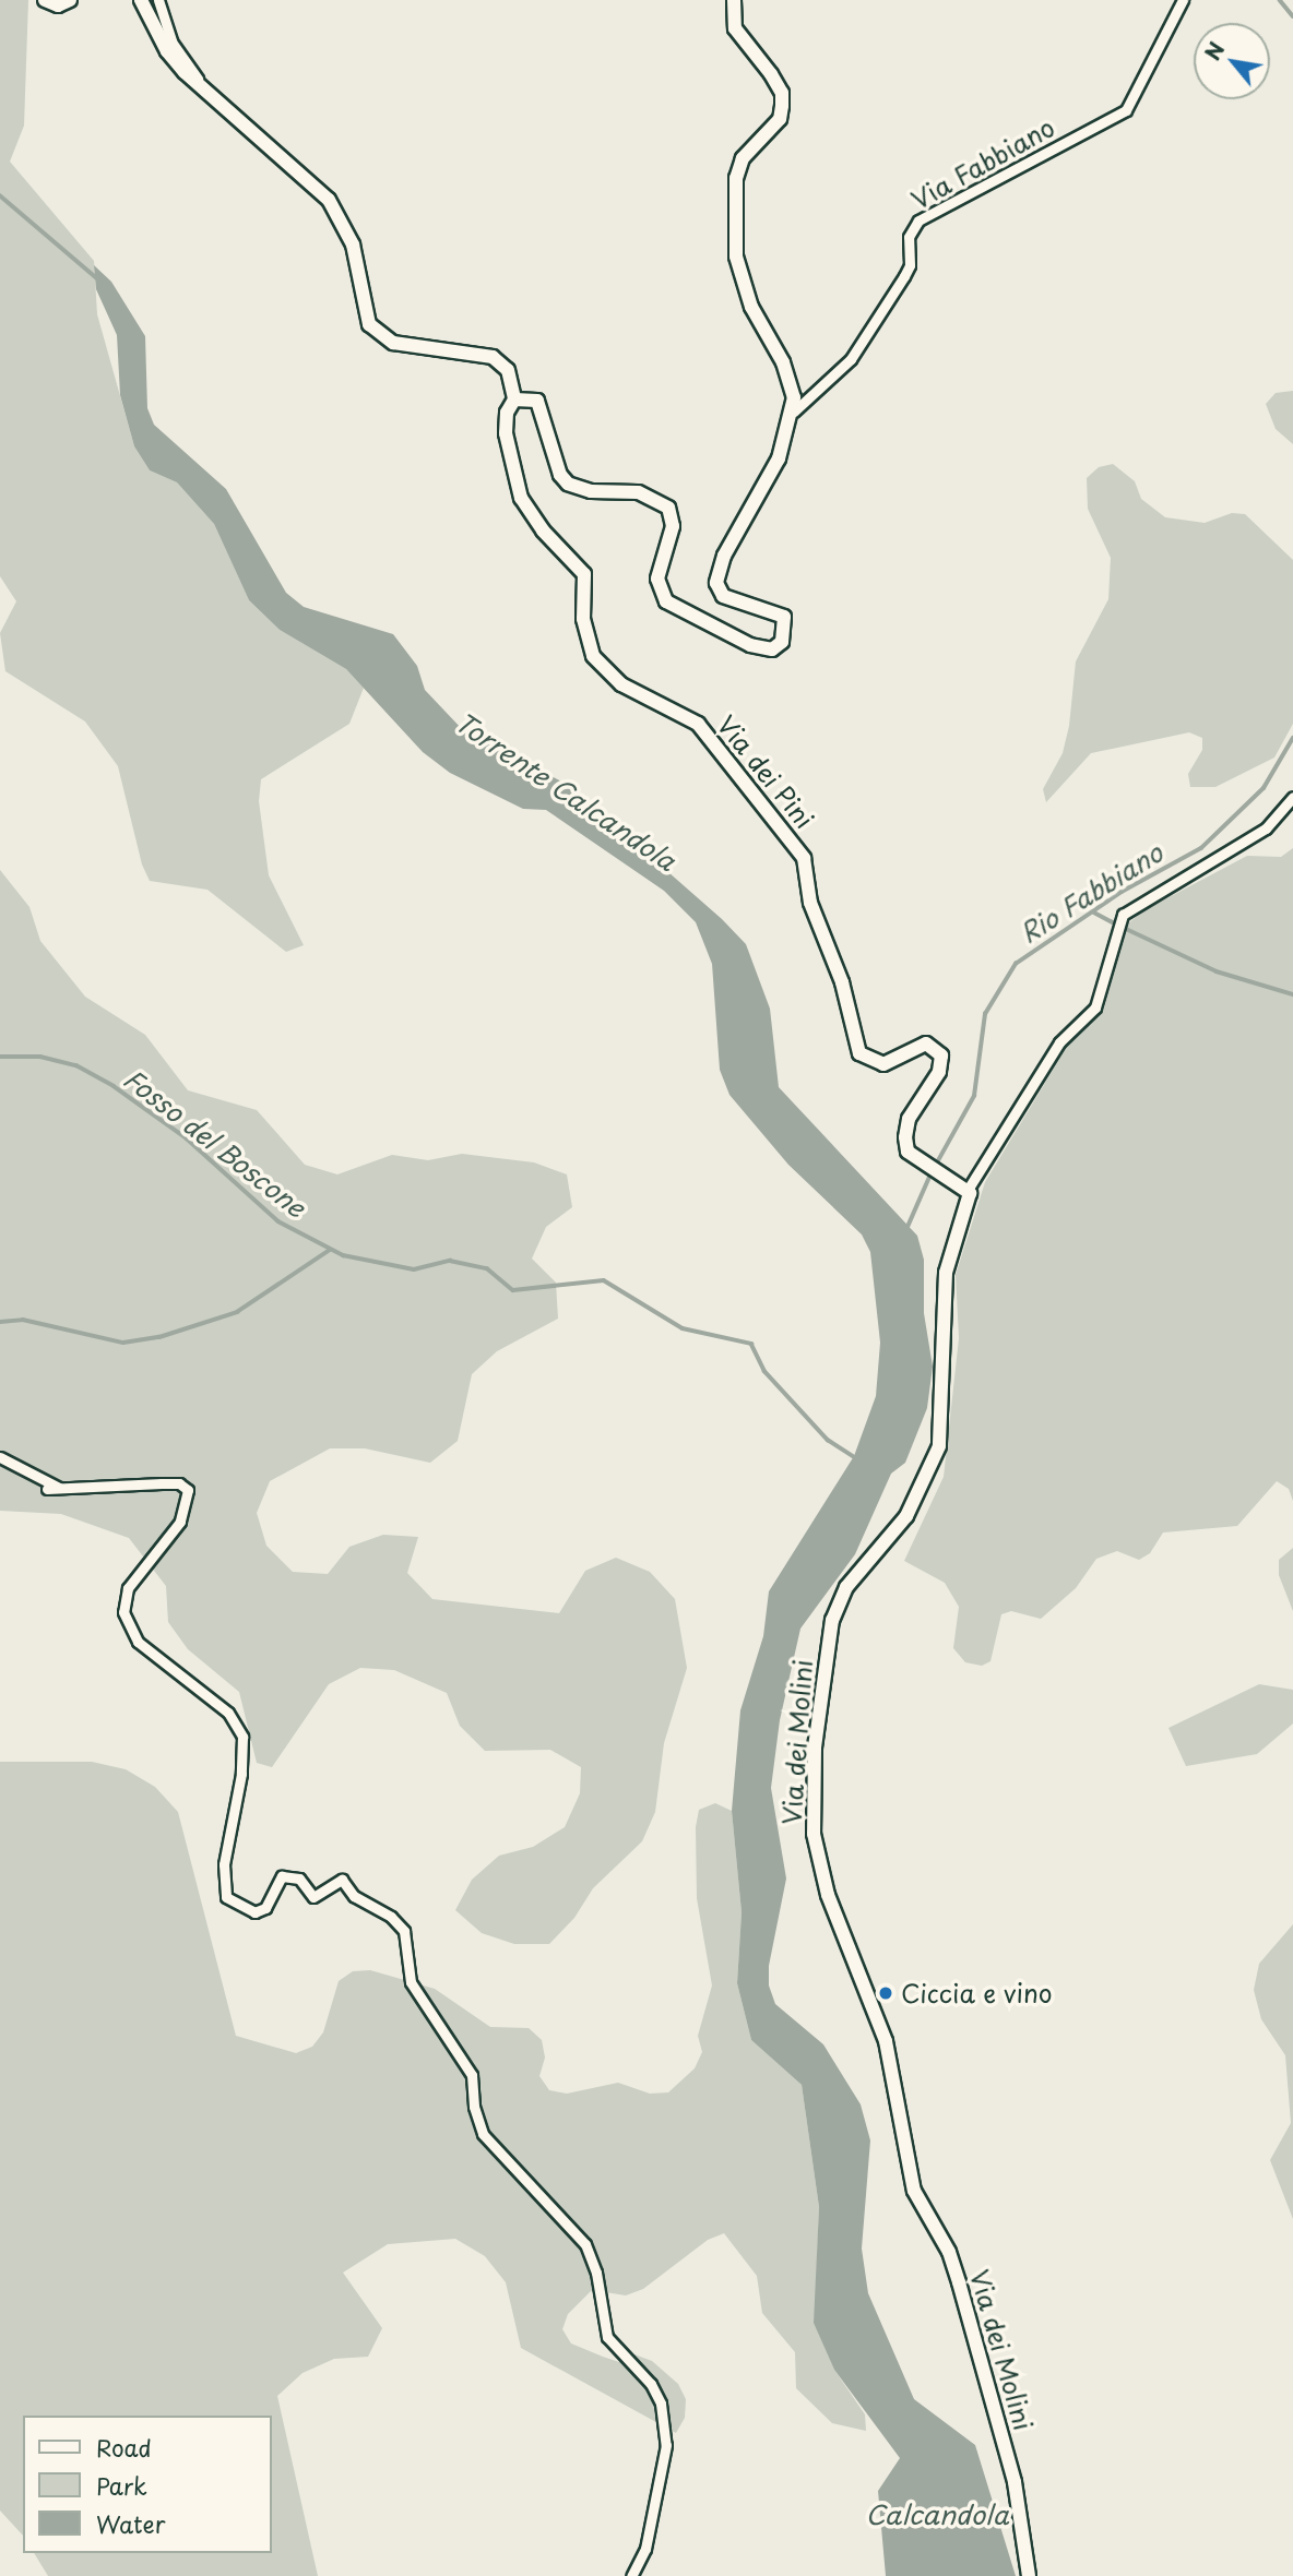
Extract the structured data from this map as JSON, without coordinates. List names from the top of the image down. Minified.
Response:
{"streets":{"street":["Via Fabbiano","Via dei Pini","Via dei Molini"]},"crossings":[["Via dei Pini","Via dei Molini"]],"water":["Torrente Calcandola","Rio Fabbiano","Fosso del Boscone","Calcandola"],"places":["Ciccia e vino"],"legend":["Road","Park","Water"],"north":"top left"}
